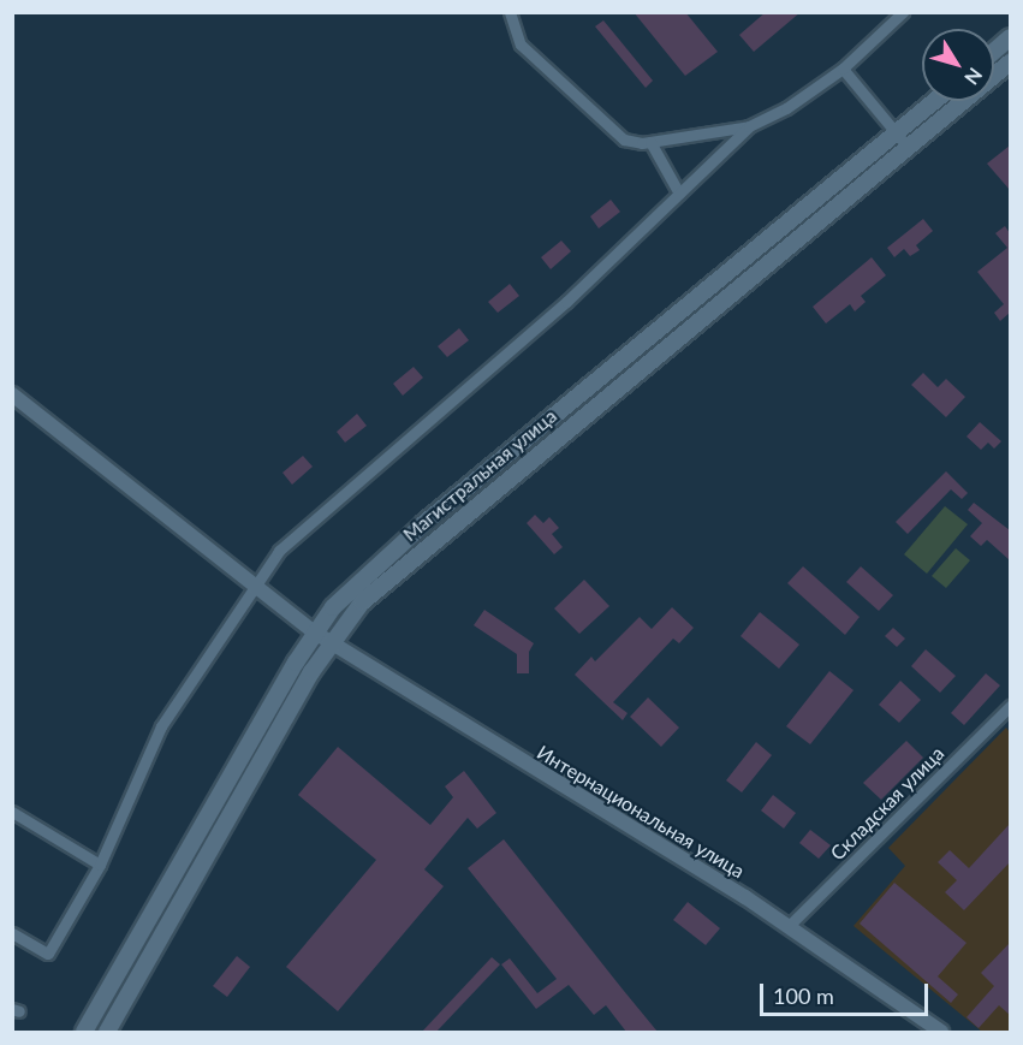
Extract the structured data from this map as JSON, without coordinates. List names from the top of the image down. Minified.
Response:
{"streets":{"main road":["Магистральная улица"],"street":["Складская улица","Интернациональная улица"]},"crossings":[["Магистральная улица","Интернациональная улица"],["Складская улица","Интернациональная улица"]],"scale_bar":"100 m","north":"bottom right"}
